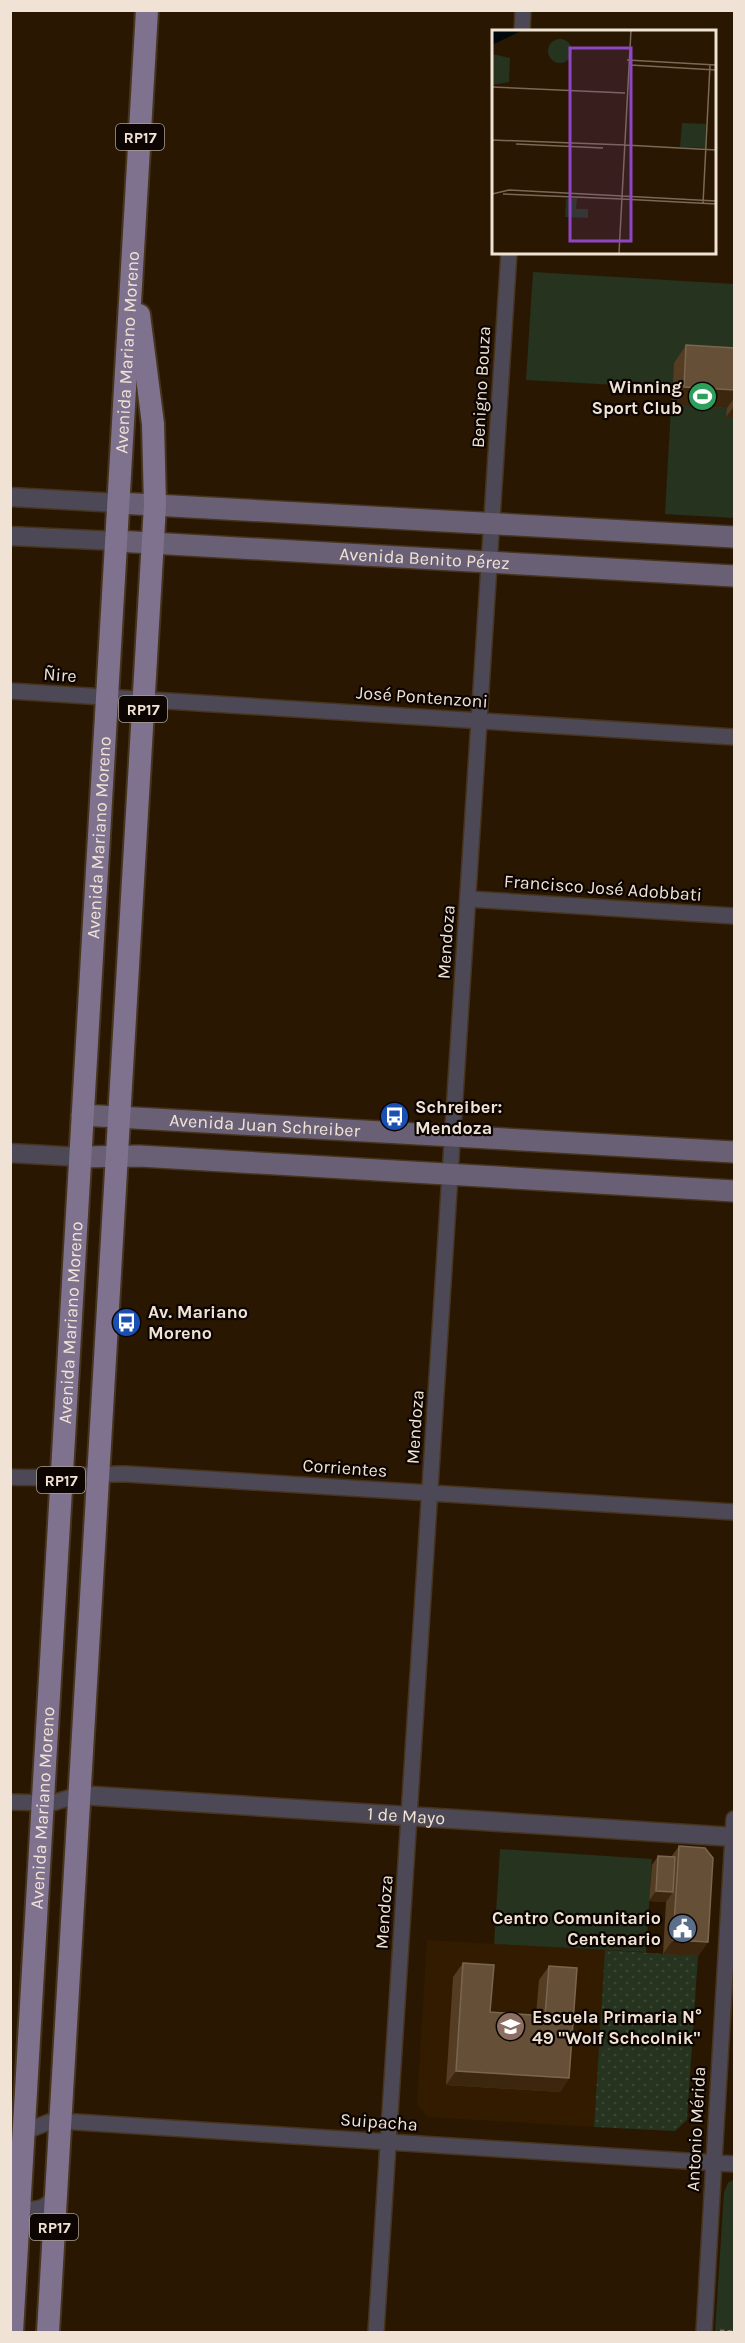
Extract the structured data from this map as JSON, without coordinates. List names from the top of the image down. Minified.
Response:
{"streets":{"main road":["RP17","Avenida Mariano Moreno","Avenida Benito Pérez","Avenida Juan Schreiber"],"street":["Benigno Bouza","Ñire","José Pontenzoni","Francisco José Adobbati","Mendoza","Corrientes","1 de Mayo","Suipacha","Antonio Mérida"]},"crossings":[["RP17","Avenida Mariano Moreno"],["Avenida Mariano Moreno","Avenida Benito Pérez"],["Avenida Mariano Moreno","Ñire"],["Avenida Mariano Moreno","José Pontenzoni"],["Avenida Mariano Moreno","Avenida Juan Schreiber"],["Avenida Mariano Moreno","Corrientes"],["Avenida Mariano Moreno","1 de Mayo"],["Avenida Mariano Moreno","Suipacha"],["Benigno Bouza","Mendoza"],["Avenida Benito Pérez","Mendoza"],["Ñire","José Pontenzoni"],["José Pontenzoni","Mendoza"],["Francisco José Adobbati","Mendoza"],["Mendoza","Avenida Juan Schreiber"],["Mendoza","Corrientes"],["Mendoza","1 de Mayo"],["Mendoza","Suipacha"],["1 de Mayo","Antonio Mérida"],["Suipacha","Antonio Mérida"]],"places":{"sports":["Winning Sport Club"],"bus stop":["Schreiber: Mendoza","Av. Mariano Moreno"],"public building":["Centro Comunitario Centenario"],"school or university":["Escuela Primaria N° 49 \"Wolf Schcolnik\""]}}
